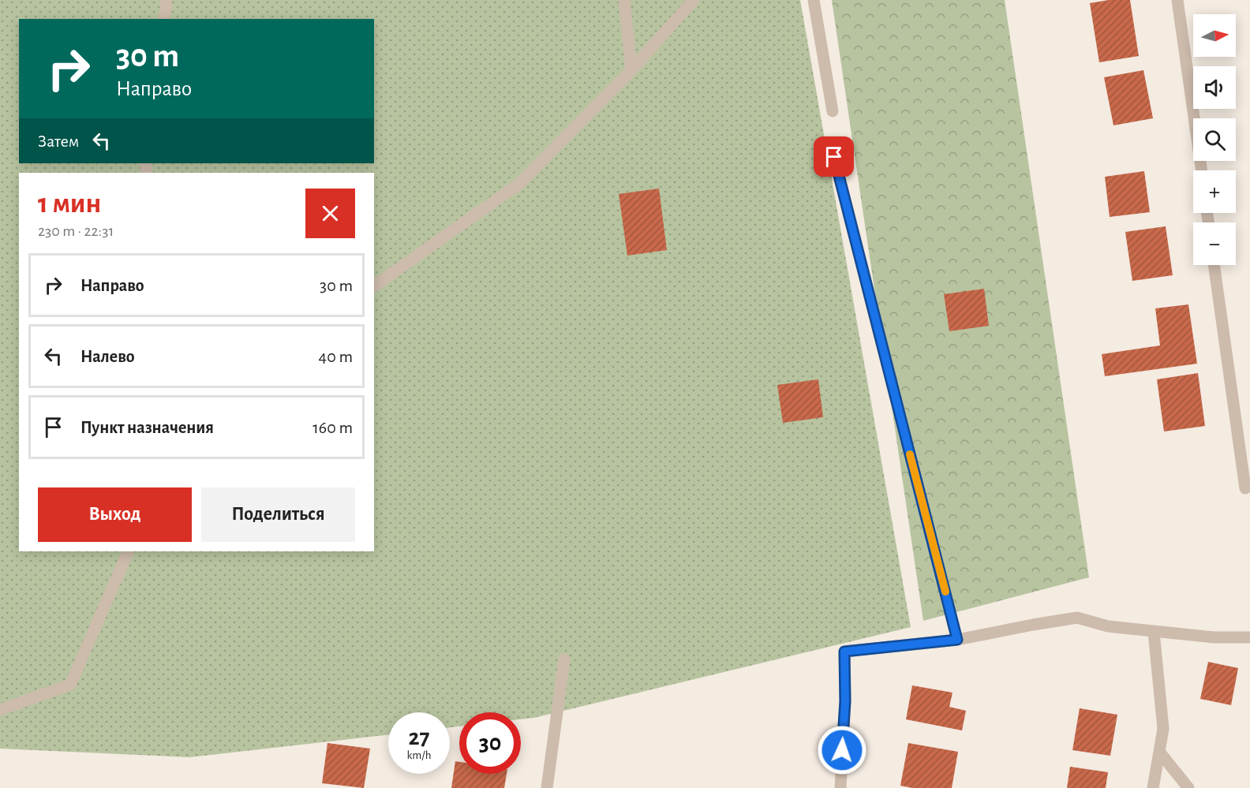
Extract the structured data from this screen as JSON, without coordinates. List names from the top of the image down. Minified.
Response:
{"north":"right","page":{"map_buttons":["+","−"],"turn":["30 m","Направо"],"then":"Затем","heading":["1 мин","230 m · 22:31"],"list":[{"name":"Направо","value":"30 m"},{"name":"Налево","value":"40 m"},{"name":"Пункт назначения","value":"160 m"}],"buttons":["Выход","Поделиться"],"speed":"27 km/h","limit":"30"}}
